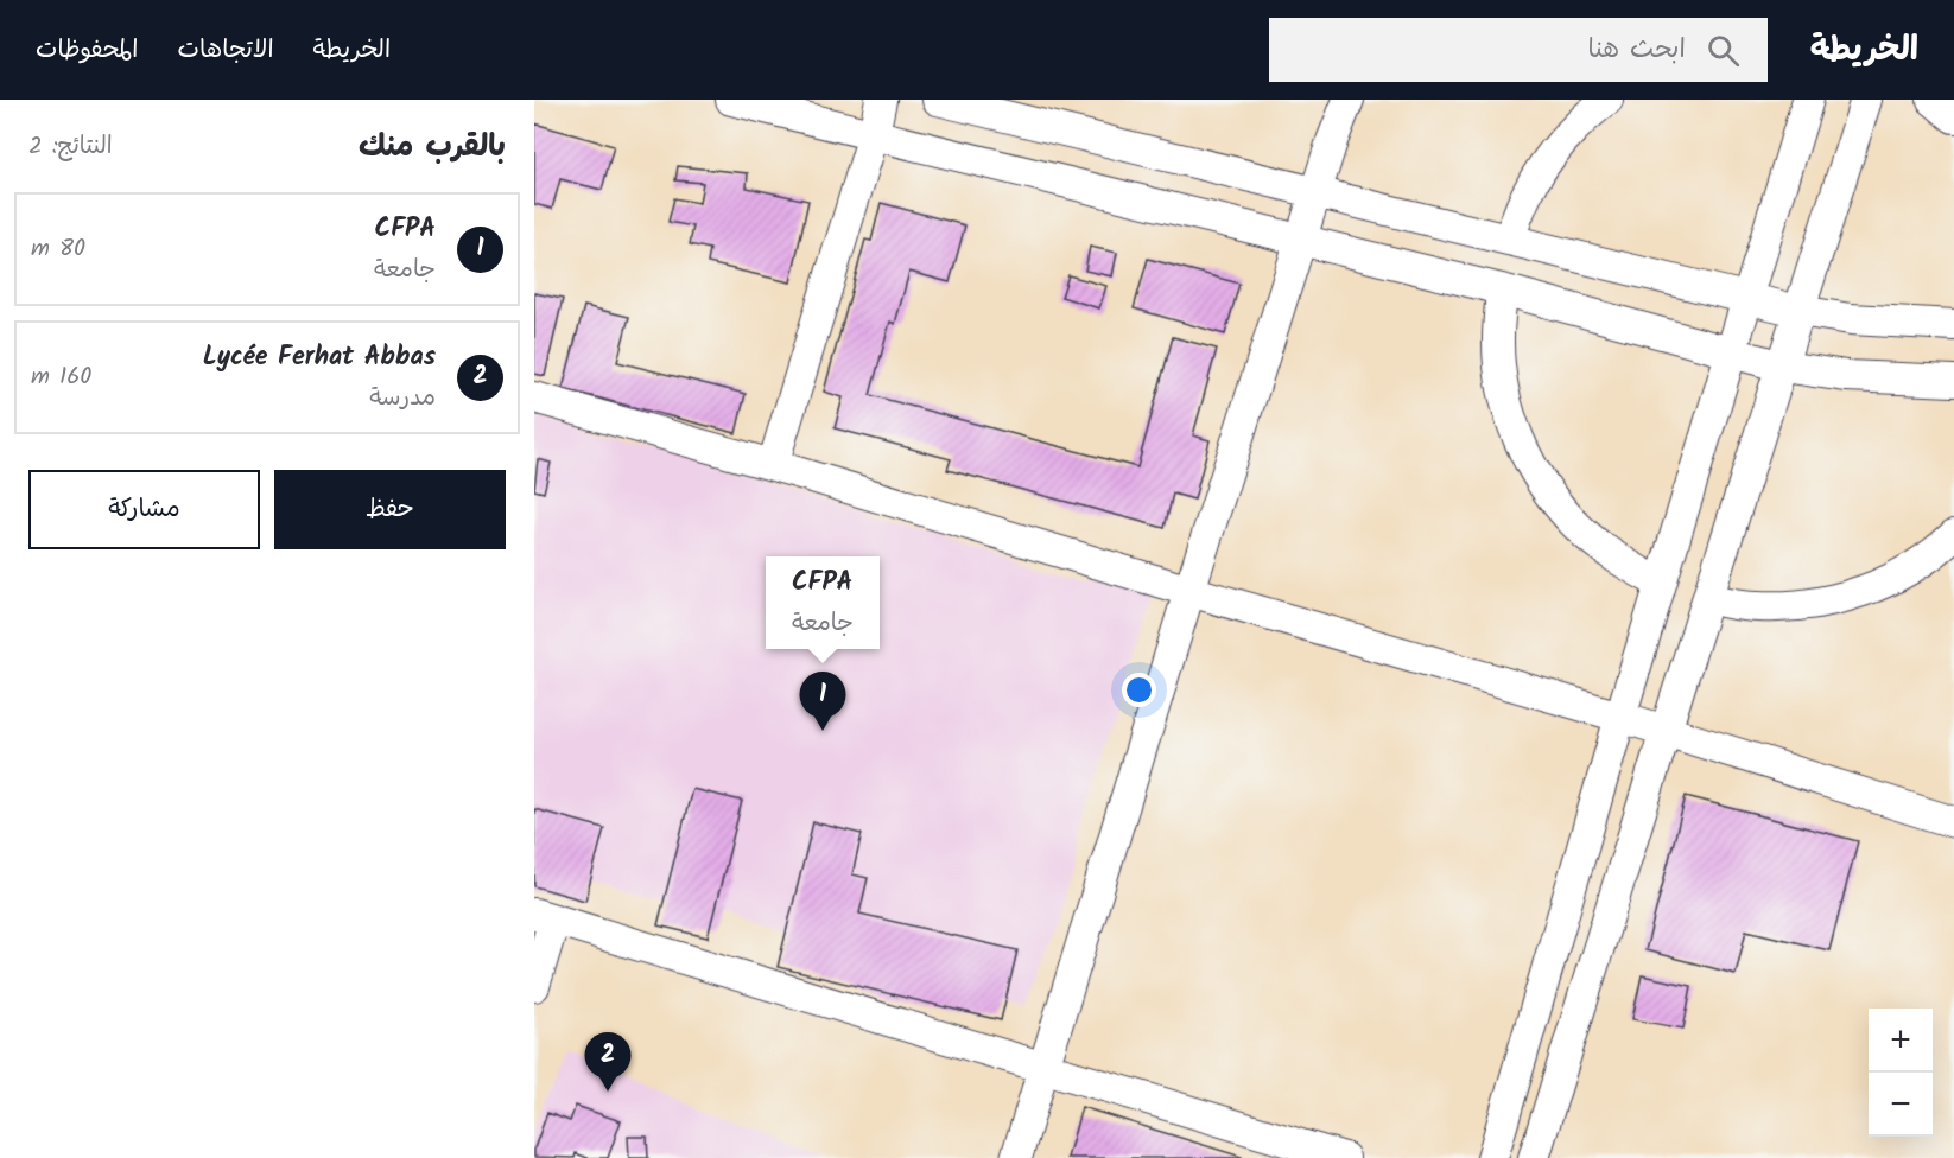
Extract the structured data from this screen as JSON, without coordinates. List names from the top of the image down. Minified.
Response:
{"page":{"header":"الخريطة","search":"ابحث هنا","nav":["الخريطة","الاتجاهات","المحفوظات"],"heading":["بالقرب منك","النتائج: 2"],"list":[{"mark":"1","name":"CFPA","note":"جامعة","value":"80 m"},{"mark":"2","name":"Lycée Ferhat Abbas","note":"مدرسة","value":"160 m"}],"buttons":["حفظ","مشاركة"],"popup":["CFPA","جامعة"],"pins":["1","2"],"map_buttons":["+","−"]}}
